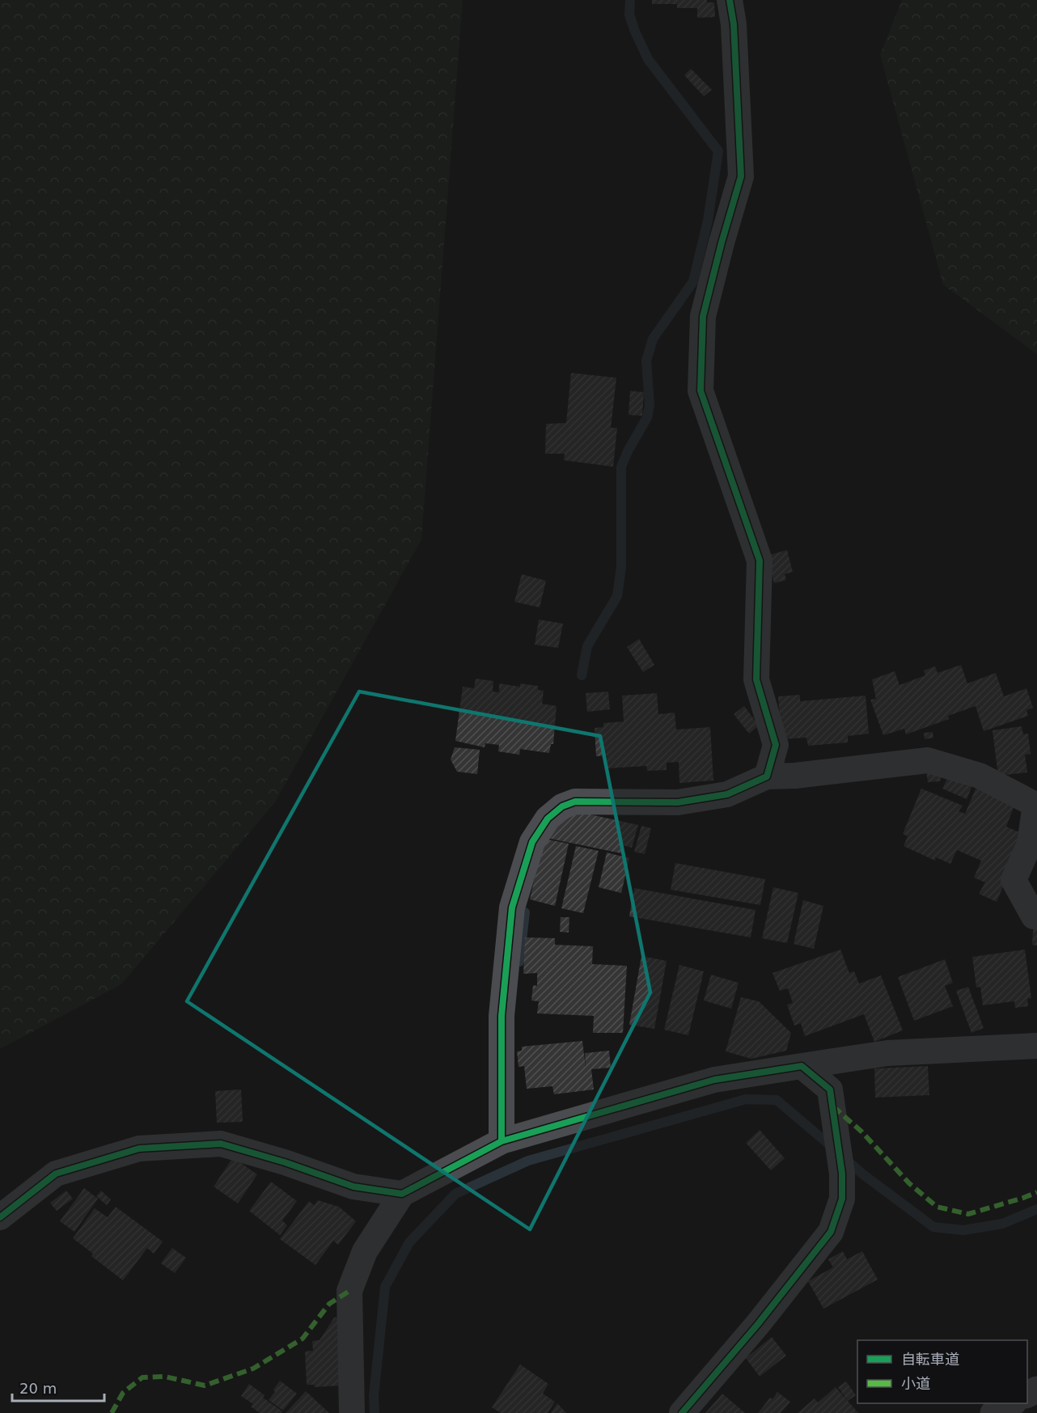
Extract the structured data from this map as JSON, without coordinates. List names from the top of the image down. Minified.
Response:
{"legend":["自転車道","小道"],"scale_bar":"20 m"}
